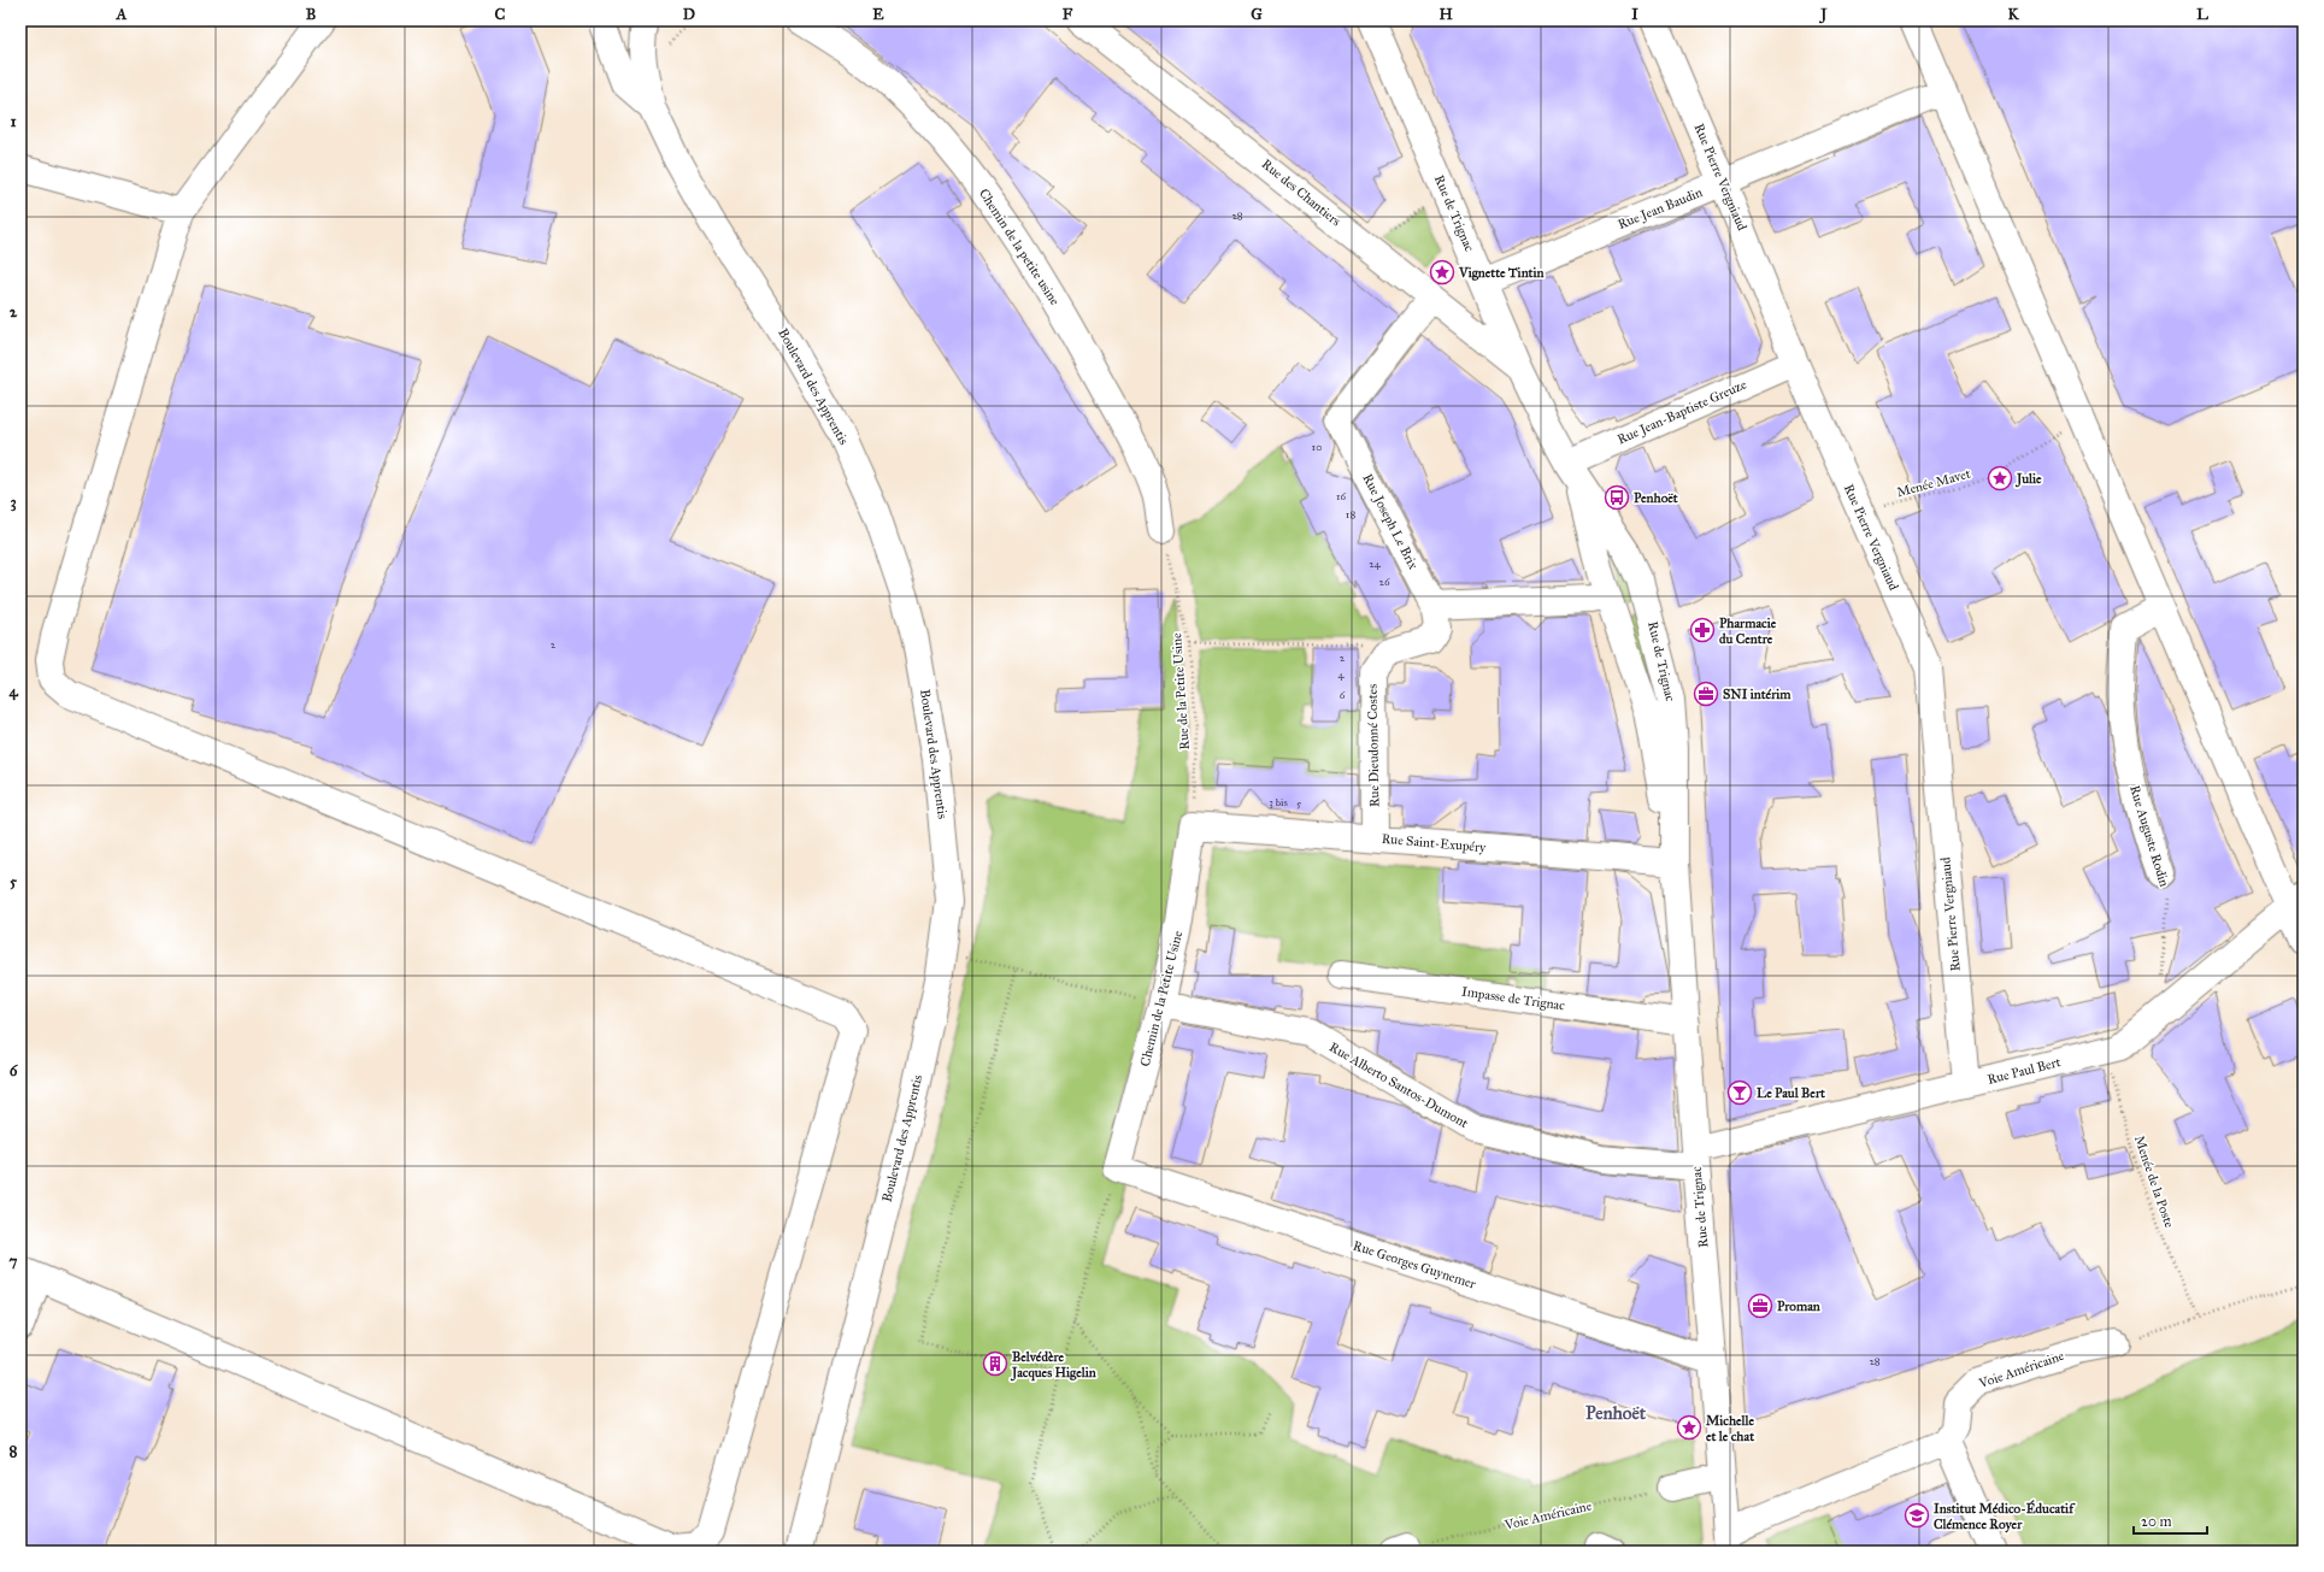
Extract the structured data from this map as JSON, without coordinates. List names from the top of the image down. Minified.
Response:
{"streets":{"street":["Rue Pierre Vergniaud","Rue des Chantiers","Rue Jean Baudin","Rue de Trignac","Chemin de la petite usine","Boulevard des Apprentis","Rue Jean-Baptiste Greuze","Rue Joseph Le Brix","Rue Dieudonné Costes","Rue Auguste Rodin","Rue Saint-Exupéry","Chemin de la Petite Usine","Impasse de Trignac","Rue Paul Bert","Rue Alberto Santos-Dumont","Rue Georges Guynemer","Voie Américaine"],"path":["Menée Mavet","Rue de la Petite Usine","Menée de la Poste"]},"crossings":[["Rue Pierre Vergniaud","Rue Jean Baudin"],["Rue Pierre Vergniaud","Rue Jean-Baptiste Greuze"],["Rue Pierre Vergniaud","Menée Mavet"],["Rue Pierre Vergniaud","Rue Paul Bert"],["Rue des Chantiers","Rue de Trignac"],["Rue des Chantiers","Rue Joseph Le Brix"],["Rue Jean Baudin","Rue de Trignac"],["Rue de Trignac","Rue Jean-Baptiste Greuze"],["Rue de Trignac","Rue Saint-Exupéry"],["Rue de Trignac","Impasse de Trignac"],["Rue de Trignac","Rue Paul Bert"],["Rue de Trignac","Rue Alberto Santos-Dumont"],["Rue de Trignac","Rue Georges Guynemer"],["Chemin de la petite usine","Rue de la Petite Usine"],["Rue de la Petite Usine","Rue Saint-Exupéry"],["Rue de la Petite Usine","Chemin de la Petite Usine"],["Rue Dieudonné Costes","Rue Saint-Exupéry"],["Rue Saint-Exupéry","Chemin de la Petite Usine"],["Chemin de la Petite Usine","Rue Alberto Santos-Dumont"],["Chemin de la Petite Usine","Rue Georges Guynemer"],["Rue Paul Bert","Rue Alberto Santos-Dumont"],["Rue Paul Bert","Menée de la Poste"]],"districts":["Penhoët"],"places":{"place":["Vignette Tintin","Julie","Michelle et le chat"],"bus stop":["Penhoët"],"pharmacy":["Pharmacie du Centre"],"office":["SNI intérim","Proman"],"bar":["Le Paul Bert"],"building":["Belvédère Jacques Higelin"],"school or university":["Institut Médico-Éducatif Clémence Royer"]},"house_numbers":["28","10","16","18","24","26","2","2","4","6","3 bis","5","28"],"scale_bar":"20 m","grid":{"columns":["A","B","C","D","E","F","G","H","I","J","K","L"],"rows":["1","2","3","4","5","6","7","8"]}}
